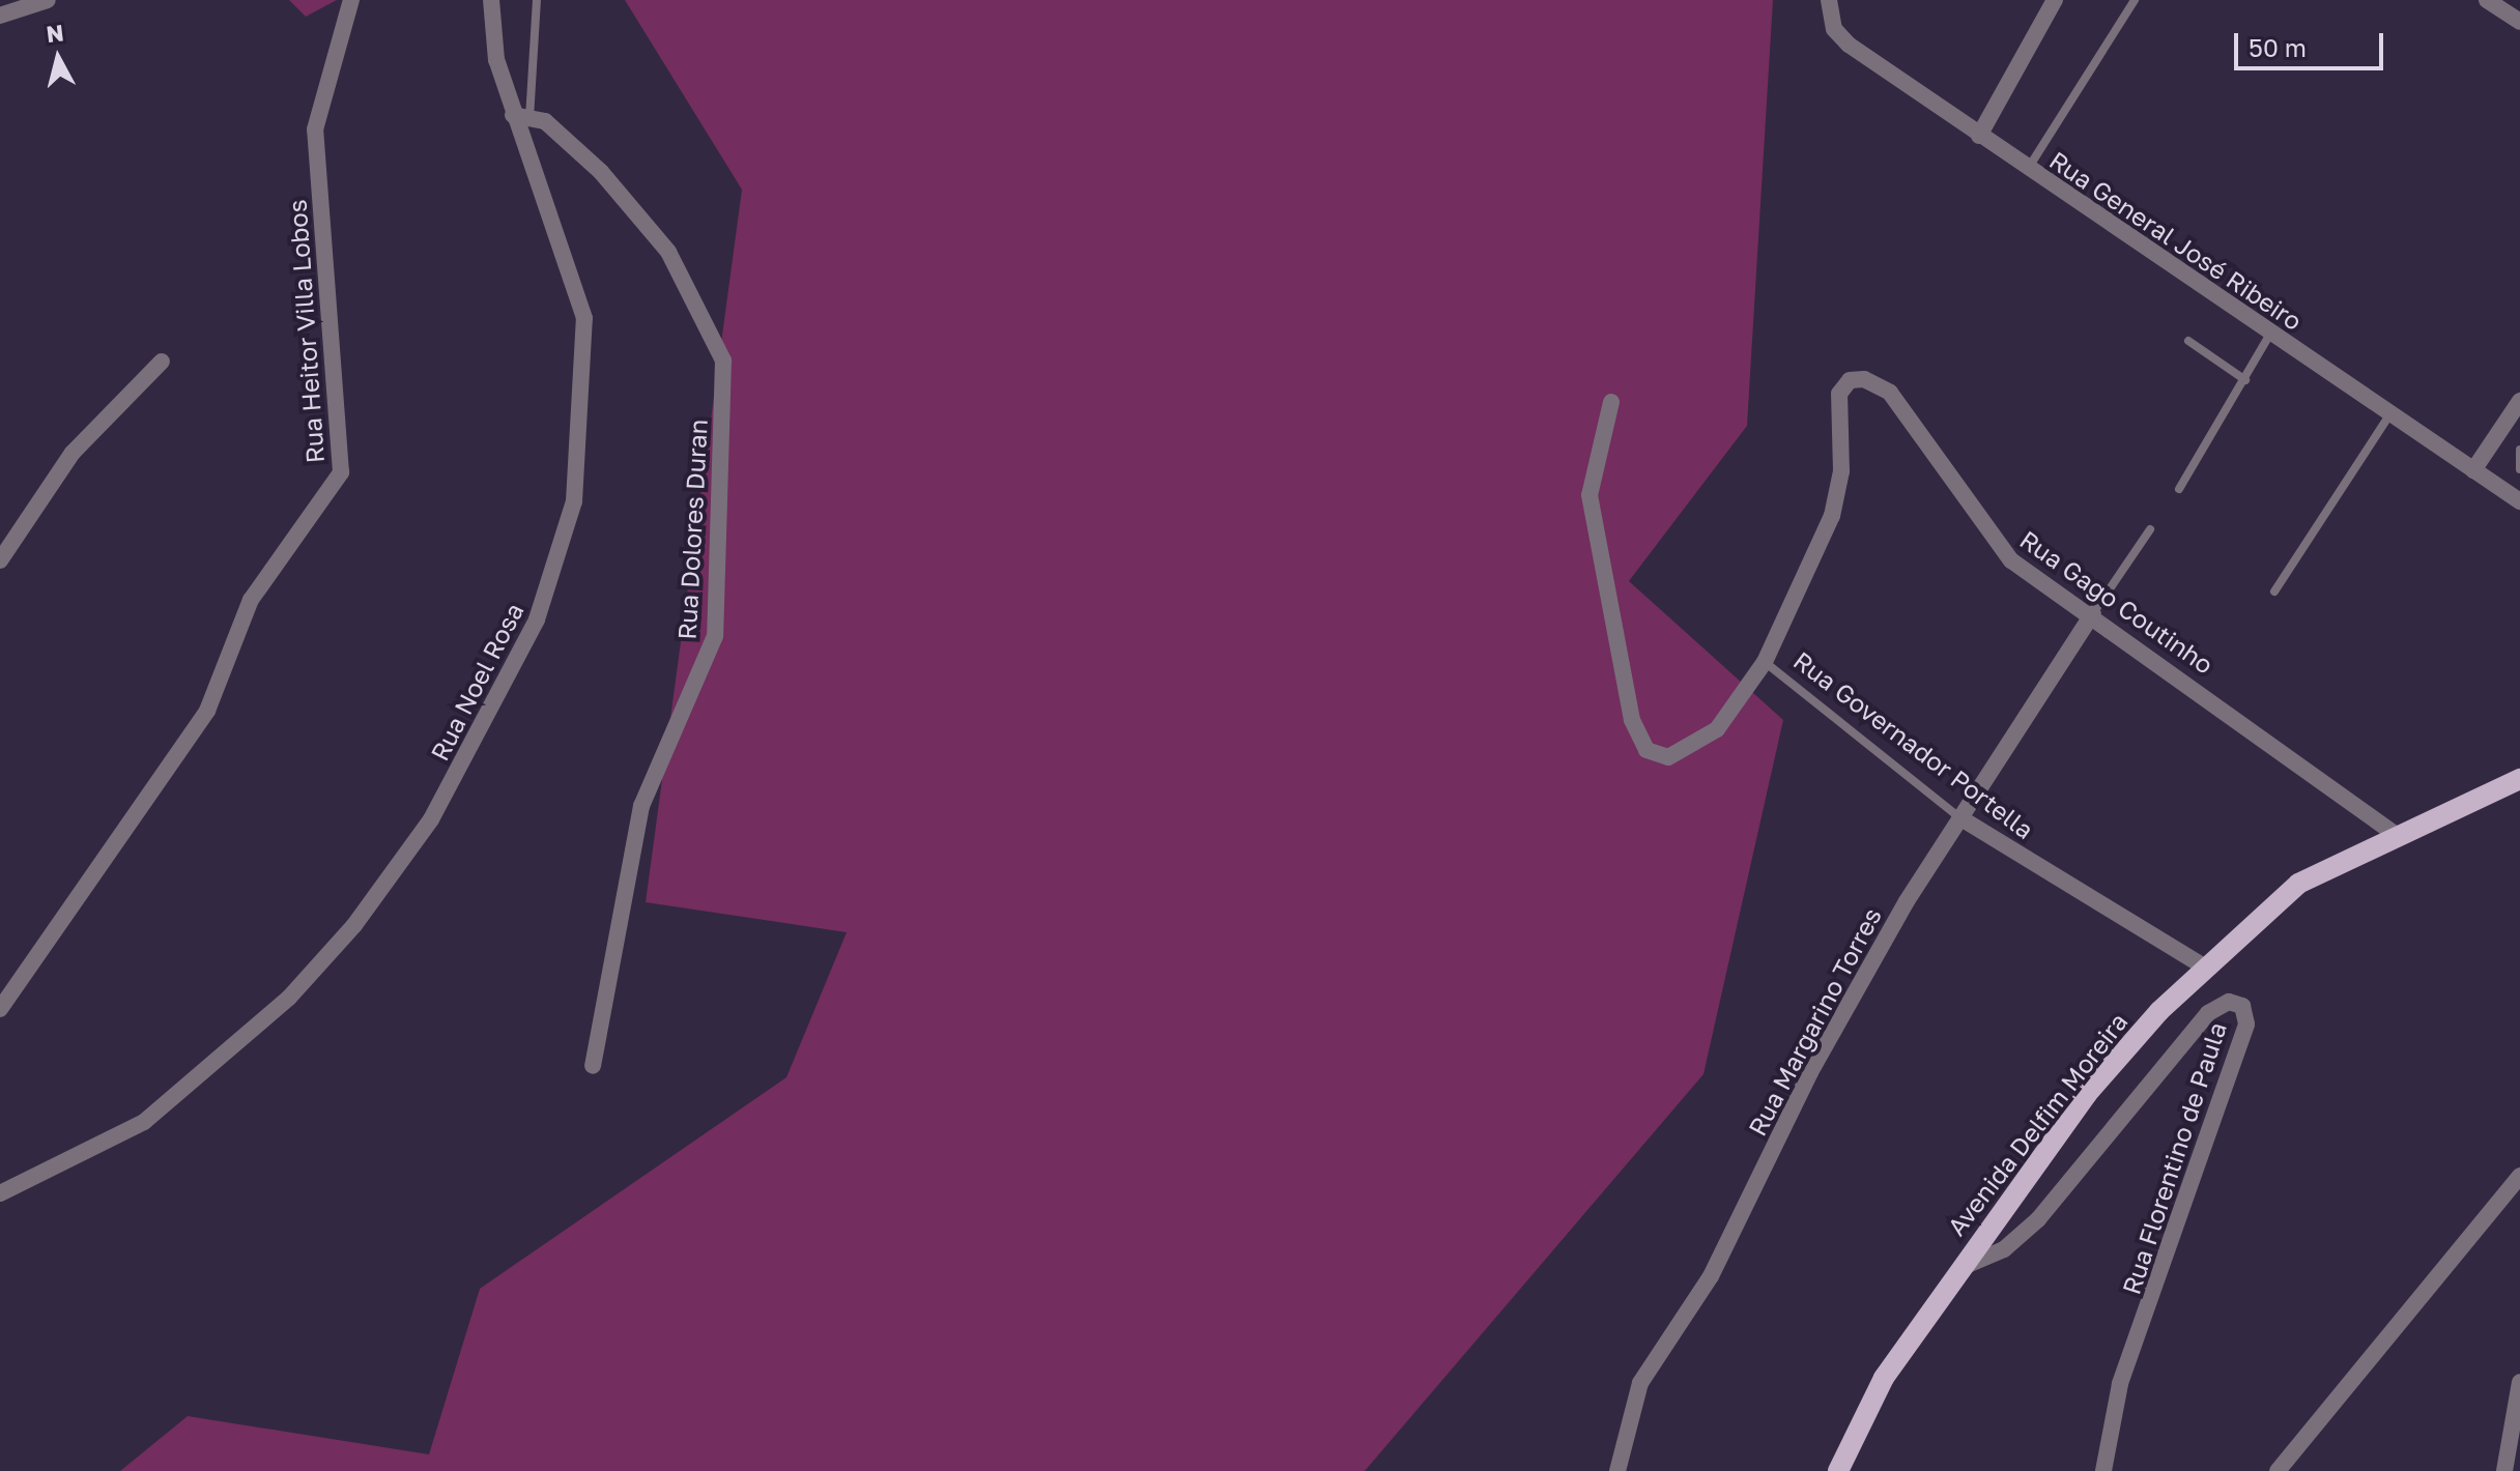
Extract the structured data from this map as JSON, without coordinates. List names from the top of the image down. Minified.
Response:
{"streets":{"main road":["Avenida Delfim Moreira"],"street":["Rua General José Ribeiro","Rua Heitor Villa Lobos","Rua Dolores Duran","Rua Gago Coutinho","Rua Noel Rosa","Rua Governador Portella","Rua Margarino Torres","Rua Florentino de Paula"]},"crossings":[["Rua Dolores Duran","Rua Noel Rosa"],["Rua Gago Coutinho","Rua Governador Portella"],["Rua Gago Coutinho","Rua Margarino Torres"],["Rua Gago Coutinho","Avenida Delfim Moreira"],["Rua Governador Portella","Rua Margarino Torres"],["Rua Governador Portella","Avenida Delfim Moreira"],["Avenida Delfim Moreira","Rua Florentino de Paula"]],"scale_bar":"50 m","north":"top"}
